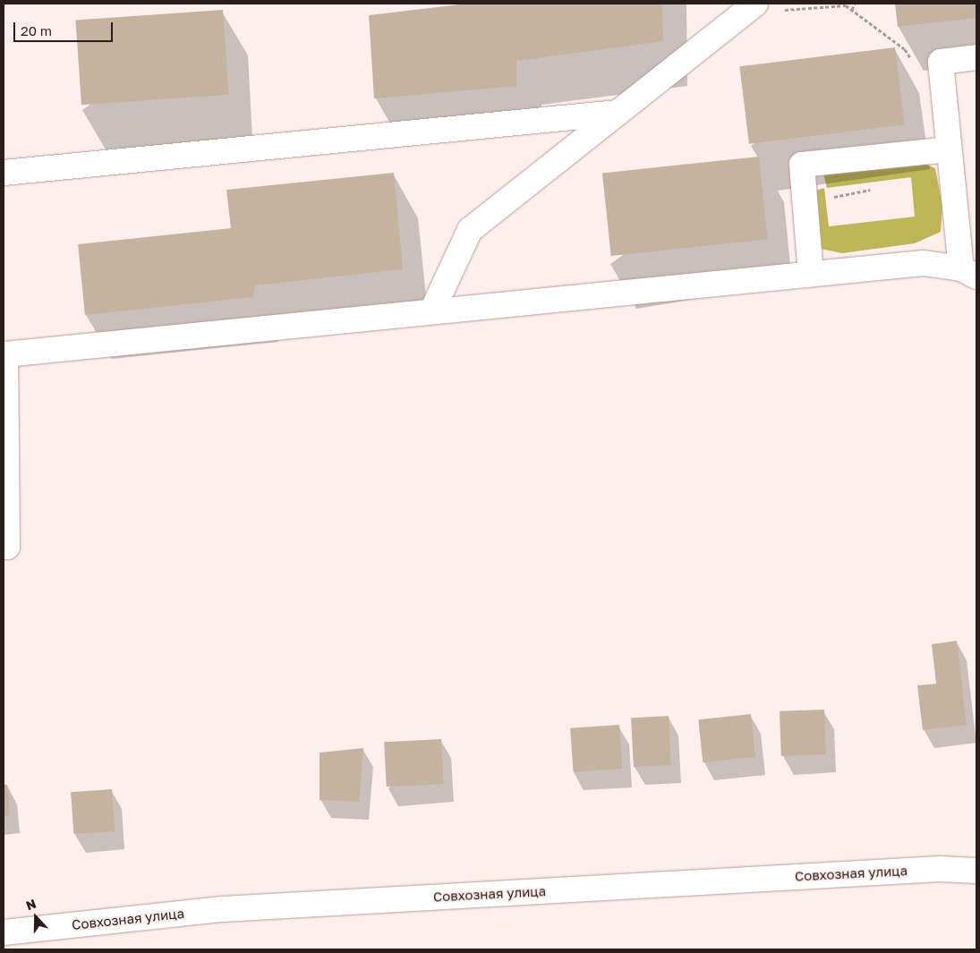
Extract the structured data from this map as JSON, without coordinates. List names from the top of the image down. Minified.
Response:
{"streets":{"street":["Совхозная улица"]},"scale_bar":"20 m","north":"top"}
